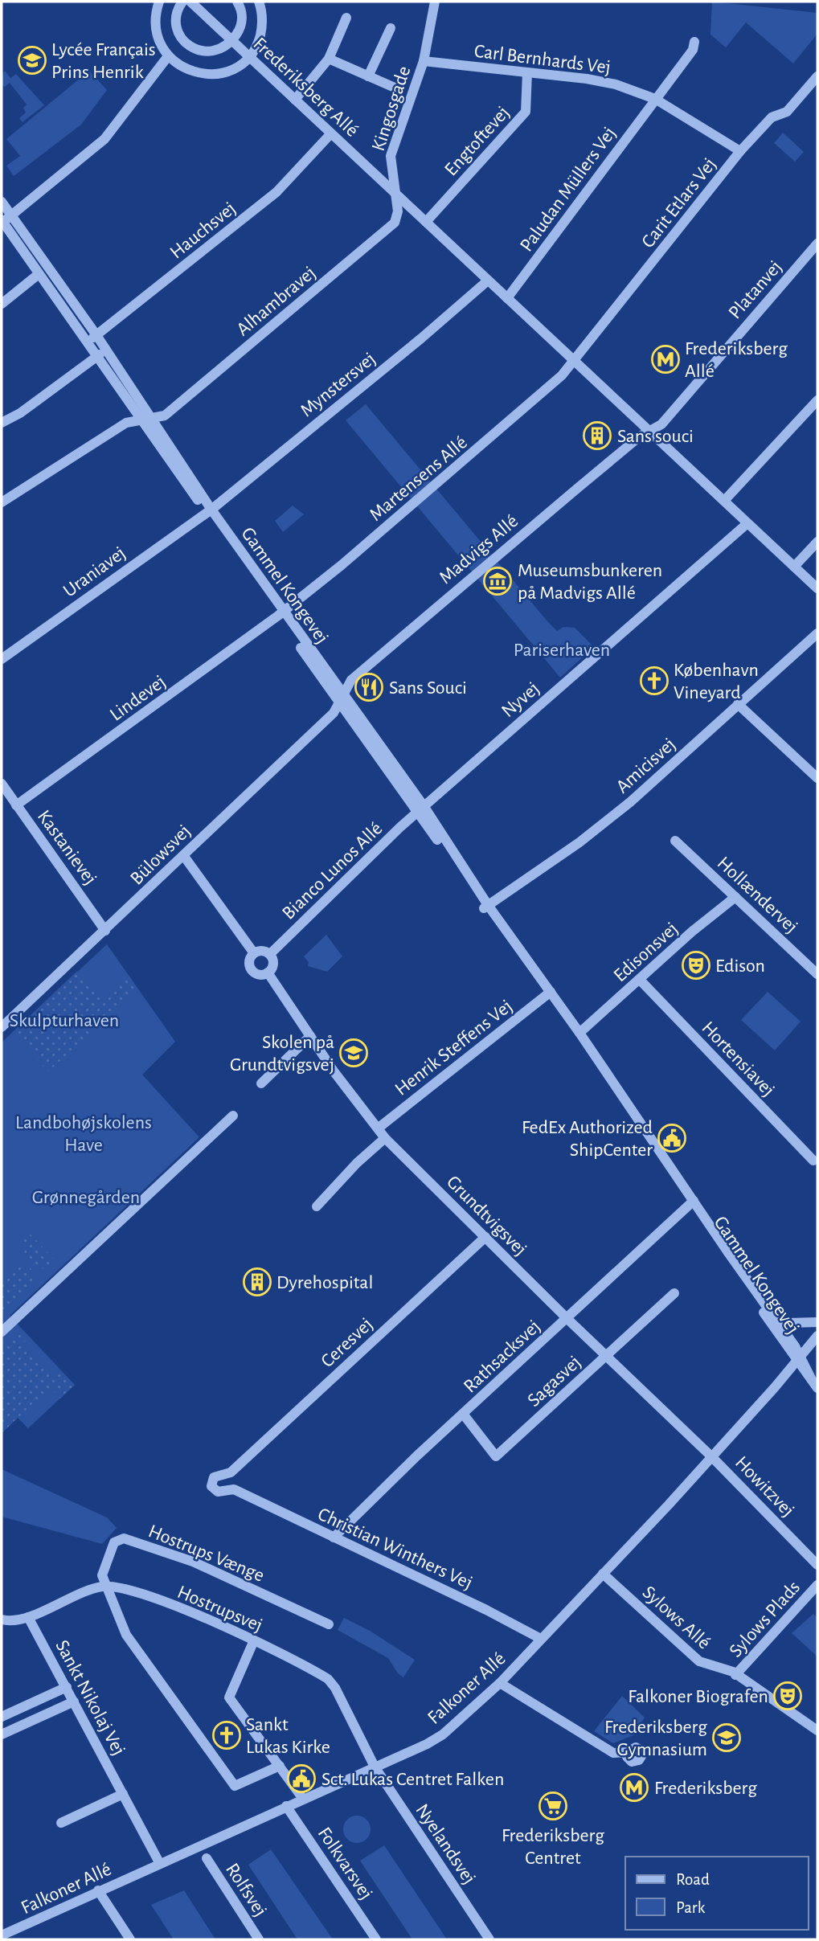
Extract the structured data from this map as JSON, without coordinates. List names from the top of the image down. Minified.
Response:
{"streets":{"street":["Carl Bernhards Vej","Frederiksberg Allé","Kingosgade","Engtoftevej","Paludan Müllers Vej","Carit Etlars Vej","Hauchsvej","Platanvej","Alhambravej","Mynstersvej","Martensens Allé","Madvigs Allé","Uraniavej","Gammel Kongevej","Lindevej","Nyvej","Amicisvej","Kastanievej","Bülowsvej","Bianco Lunos Allé","Hollændervej","Edisonsvej","Henrik Steffens Vej","Hortensiavej","Grundtvigsvej","Ceresvej","Rathsacksvej","Sagasvej","Howitzvej","Christian Winthers Vej","Hostrups Vænge","Hostrupsvej","Sylows Allé","Sylows Plads","Falkoner Allé","Sankt Nikolaj Vej","Nyelandsvej","Folkvarsvej","Rolfsvej"]},"crossings":[["Carl Bernhards Vej","Kingosgade"],["Carl Bernhards Vej","Engtoftevej"],["Carl Bernhards Vej","Paludan Müllers Vej"],["Carl Bernhards Vej","Carit Etlars Vej"],["Frederiksberg Allé","Kingosgade"],["Frederiksberg Allé","Engtoftevej"],["Frederiksberg Allé","Paludan Müllers Vej"],["Frederiksberg Allé","Carit Etlars Vej"],["Frederiksberg Allé","Hauchsvej"],["Frederiksberg Allé","Platanvej"],["Frederiksberg Allé","Alhambravej"],["Frederiksberg Allé","Mynstersvej"],["Frederiksberg Allé","Martensens Allé"],["Frederiksberg Allé","Madvigs Allé"],["Frederiksberg Allé","Nyvej"],["Kingosgade","Alhambravej"],["Carit Etlars Vej","Martensens Allé"],["Hauchsvej","Gammel Kongevej"],["Platanvej","Madvigs Allé"],["Alhambravej","Gammel Kongevej"],["Mynstersvej","Uraniavej"],["Mynstersvej","Gammel Kongevej"],["Martensens Allé","Gammel Kongevej"],["Martensens Allé","Lindevej"],["Madvigs Allé","Gammel Kongevej"],["Madvigs Allé","Bülowsvej"],["Uraniavej","Gammel Kongevej"],["Gammel Kongevej","Lindevej"],["Gammel Kongevej","Nyvej"],["Gammel Kongevej","Amicisvej"],["Gammel Kongevej","Bülowsvej"],["Gammel Kongevej","Bianco Lunos Allé"],["Gammel Kongevej","Edisonsvej"],["Gammel Kongevej","Henrik Steffens Vej"],["Gammel Kongevej","Rathsacksvej"],["Gammel Kongevej","Falkoner Allé"],["Lindevej","Kastanievej"],["Nyvej","Bianco Lunos Allé"],["Kastanievej","Bülowsvej"],["Bianco Lunos Allé","Grundtvigsvej"],["Hollændervej","Edisonsvej"],["Edisonsvej","Hortensiavej"],["Henrik Steffens Vej","Grundtvigsvej"],["Grundtvigsvej","Ceresvej"],["Grundtvigsvej","Rathsacksvej"],["Grundtvigsvej","Sagasvej"],["Grundtvigsvej","Howitzvej"],["Grundtvigsvej","Falkoner Allé"],["Ceresvej","Christian Winthers Vej"],["Rathsacksvej","Sagasvej"],["Rathsacksvej","Christian Winthers Vej"],["Howitzvej","Falkoner Allé"],["Christian Winthers Vej","Falkoner Allé"],["Hostrups Vænge","Hostrupsvej"],["Hostrupsvej","Falkoner Allé"],["Hostrupsvej","Sankt Nikolaj Vej"],["Hostrupsvej","Nyelandsvej"],["Sylows Allé","Sylows Plads"],["Sylows Allé","Falkoner Allé"],["Falkoner Allé","Sankt Nikolaj Vej"],["Falkoner Allé","Nyelandsvej"],["Falkoner Allé","Folkvarsvej"]],"parks":["Pariserhaven","Skulpturhaven","Landbohøjskolens Have","Grønnegården"],"places":{"school or university":["Lycée Français Prins Henrik","Skolen på Grundtvigsvej","Frederiksberg Gymnasium"],"metro station":["Frederiksberg Allé","Frederiksberg"],"building":["Sans souci","Dyrehospital"],"museum":["Museumsbunkeren på Madvigs Allé"],"church":["København Vineyard","Sankt Lukas Kirke"],"restaurant":["Sans Souci"],"theatre":["Edison","Falkoner Biografen"],"public building":["FedEx Authorized ShipCenter","Sct. Lukas Centret Falken"],"supermarket":["Frederiksberg Centret"]},"legend":["Road","Park"]}
